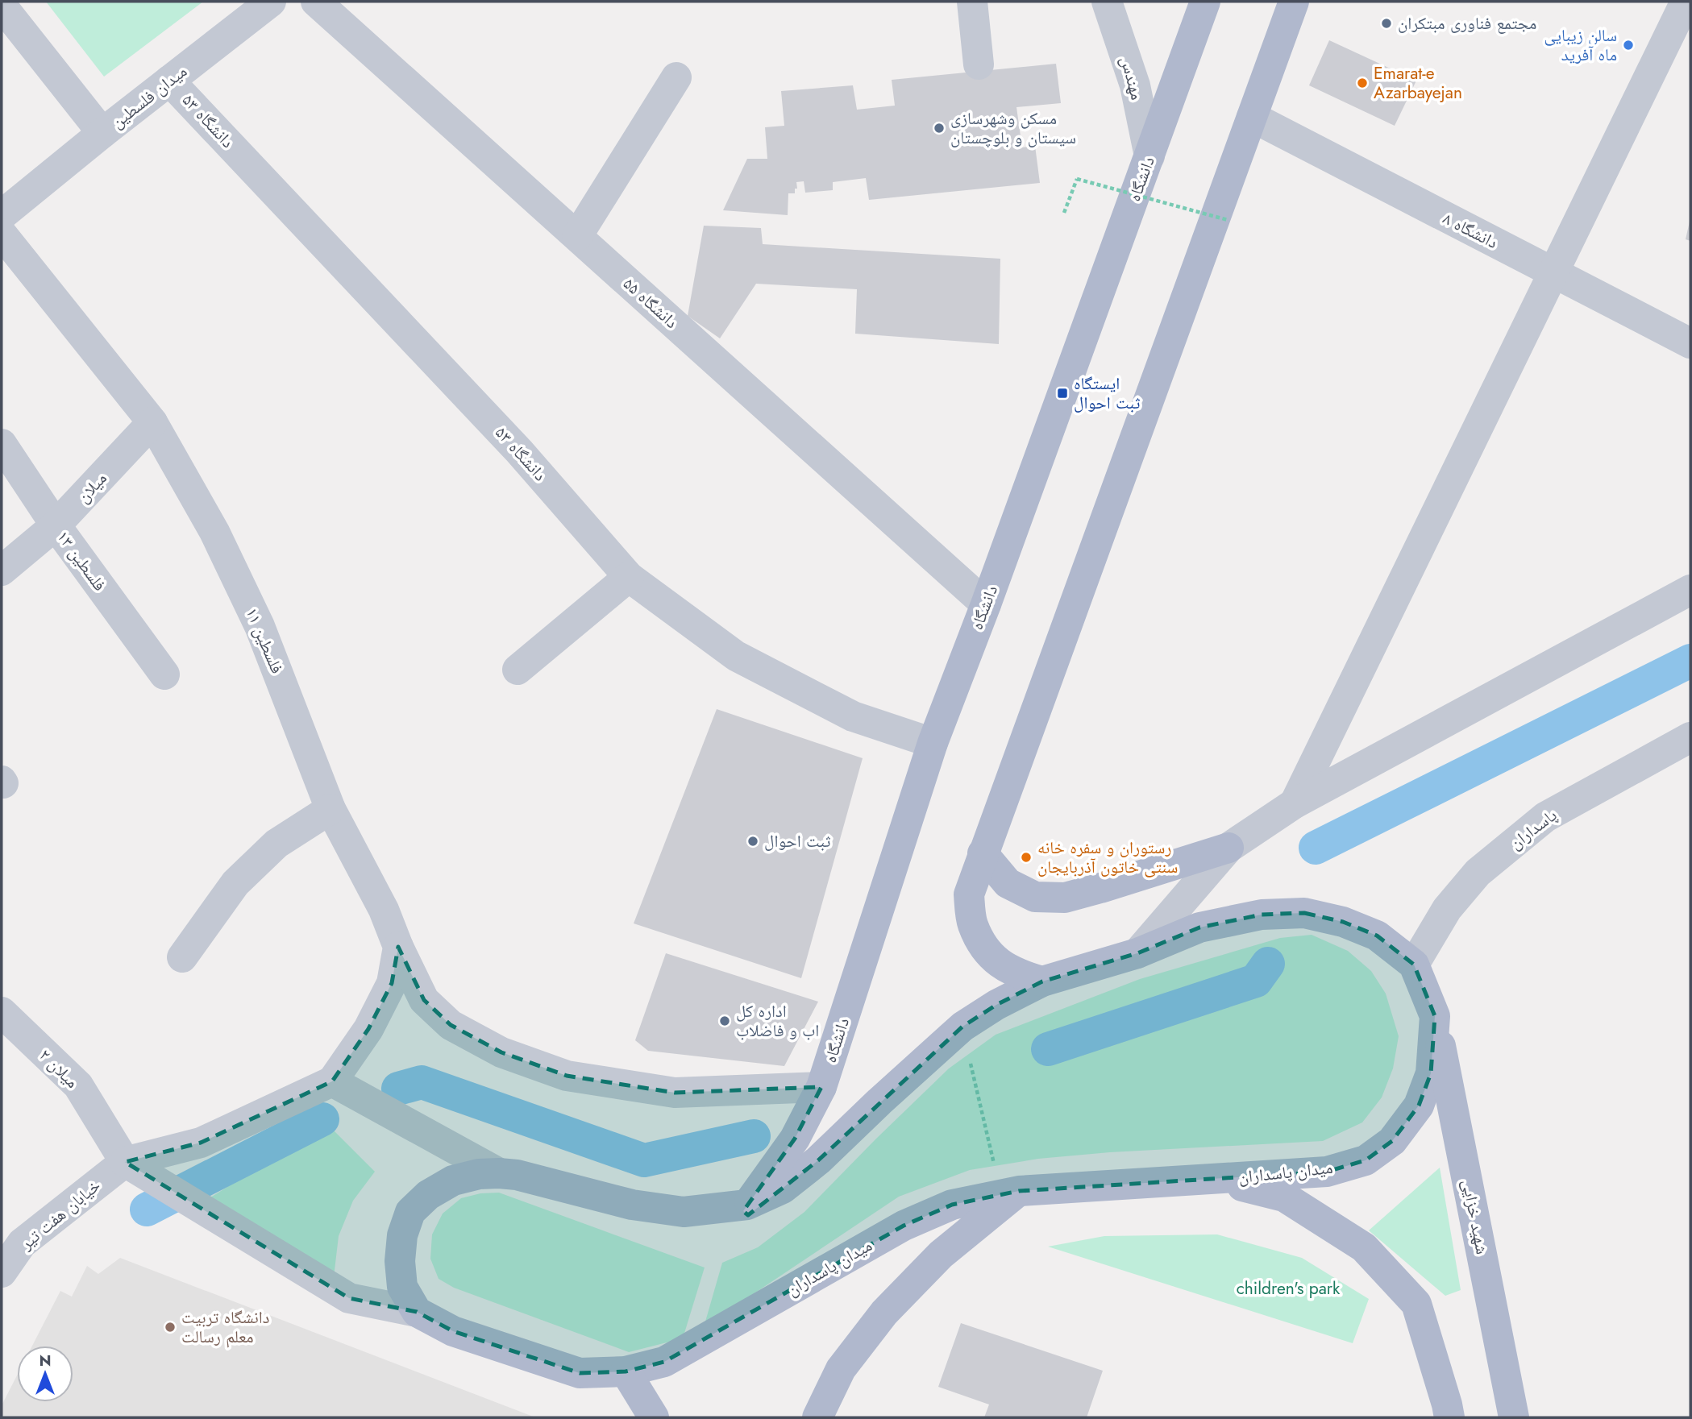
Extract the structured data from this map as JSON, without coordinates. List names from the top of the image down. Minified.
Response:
{"streets":{"main road":["دانشگاه","میدان پاسداران","شهید خزایی"],"street":["مهندس","میدان فلسطین","دانشگاه ۵۳","دانشگاه ۸","دانشگاه ۵۵","میلان","فلسطین ۱۳","فلسطین ۱۱","پاسداران","میلان ۲","خیابان هفت تیر"]},"crossings":[["مهندس","دانشگاه"],["میدان فلسطین","دانشگاه ۵۳"],["دانشگاه ۵۳","دانشگاه"],["دانشگاه","دانشگاه ۵۵"],["دانشگاه","فلسطین ۱۱"],["دانشگاه","میدان پاسداران"],["میلان","فلسطین ۱۳"],["میلان","فلسطین ۱۱"],["پاسداران","میدان پاسداران"],["میلان ۲","خیابان هفت تیر"],["میدان پاسداران","شهید خزایی"]],"parks":["children's park"],"places":{"other":["مجتمع فناوری مبتکران","سالن زیبایی ماه آفرید","Emarat-e Azarbayejan","مسکن وشهرسازی سیستان و بلوچستان","ثبت احوال","رستوران و سفره خانه سنتی خاتون آذربایجان","اداره کل اب و فاضلاب","دانشگاه تربیت معلم رسالت"],"transit":["ایستگاه ثبت احوال"]},"north":"top"}
